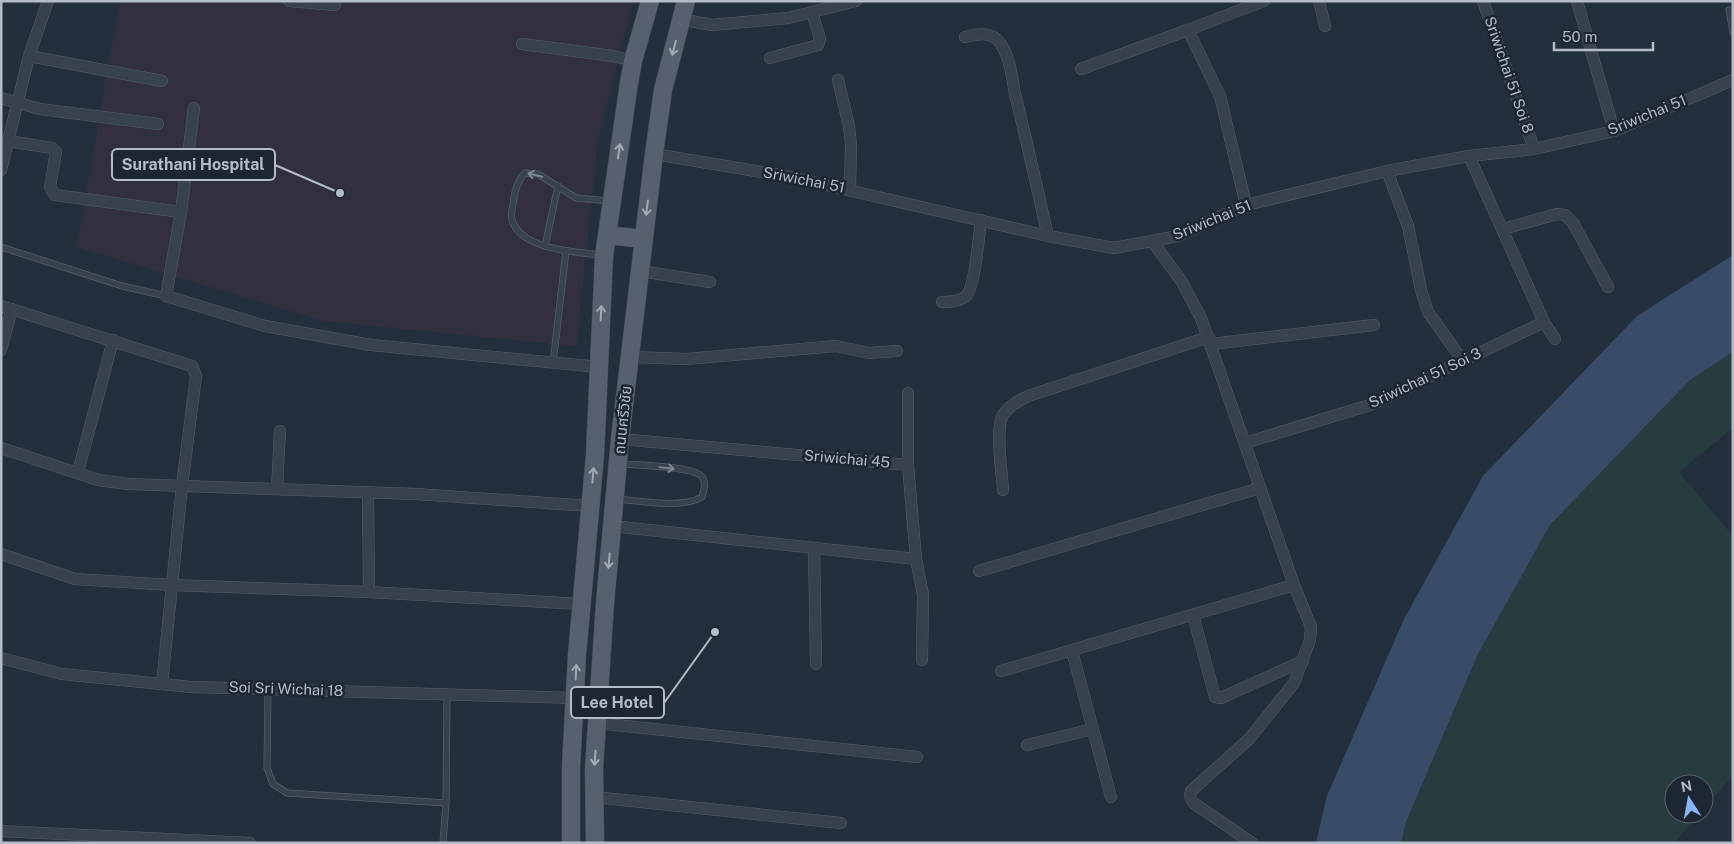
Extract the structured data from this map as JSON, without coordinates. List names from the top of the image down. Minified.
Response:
{"streets":{"main road":["ถนนศรีวิชัย"],"street":["Sriwichai 51 Soi 8","Sriwichai 51","Sriwichai 51 Soi 3","Sriwichai 45","Soi Sri Wichai 18"]},"crossings":[["Sriwichai 51 Soi 8","Sriwichai 51"],["Sriwichai 51","ถนนศรีวิชัย"],["ถนนศรีวิชัย","Sriwichai 45"],["ถนนศรีวิชัย","Soi Sri Wichai 18"]],"places":["Surathani Hospital","Lee Hotel"],"scale_bar":"50 m","north":"top"}
